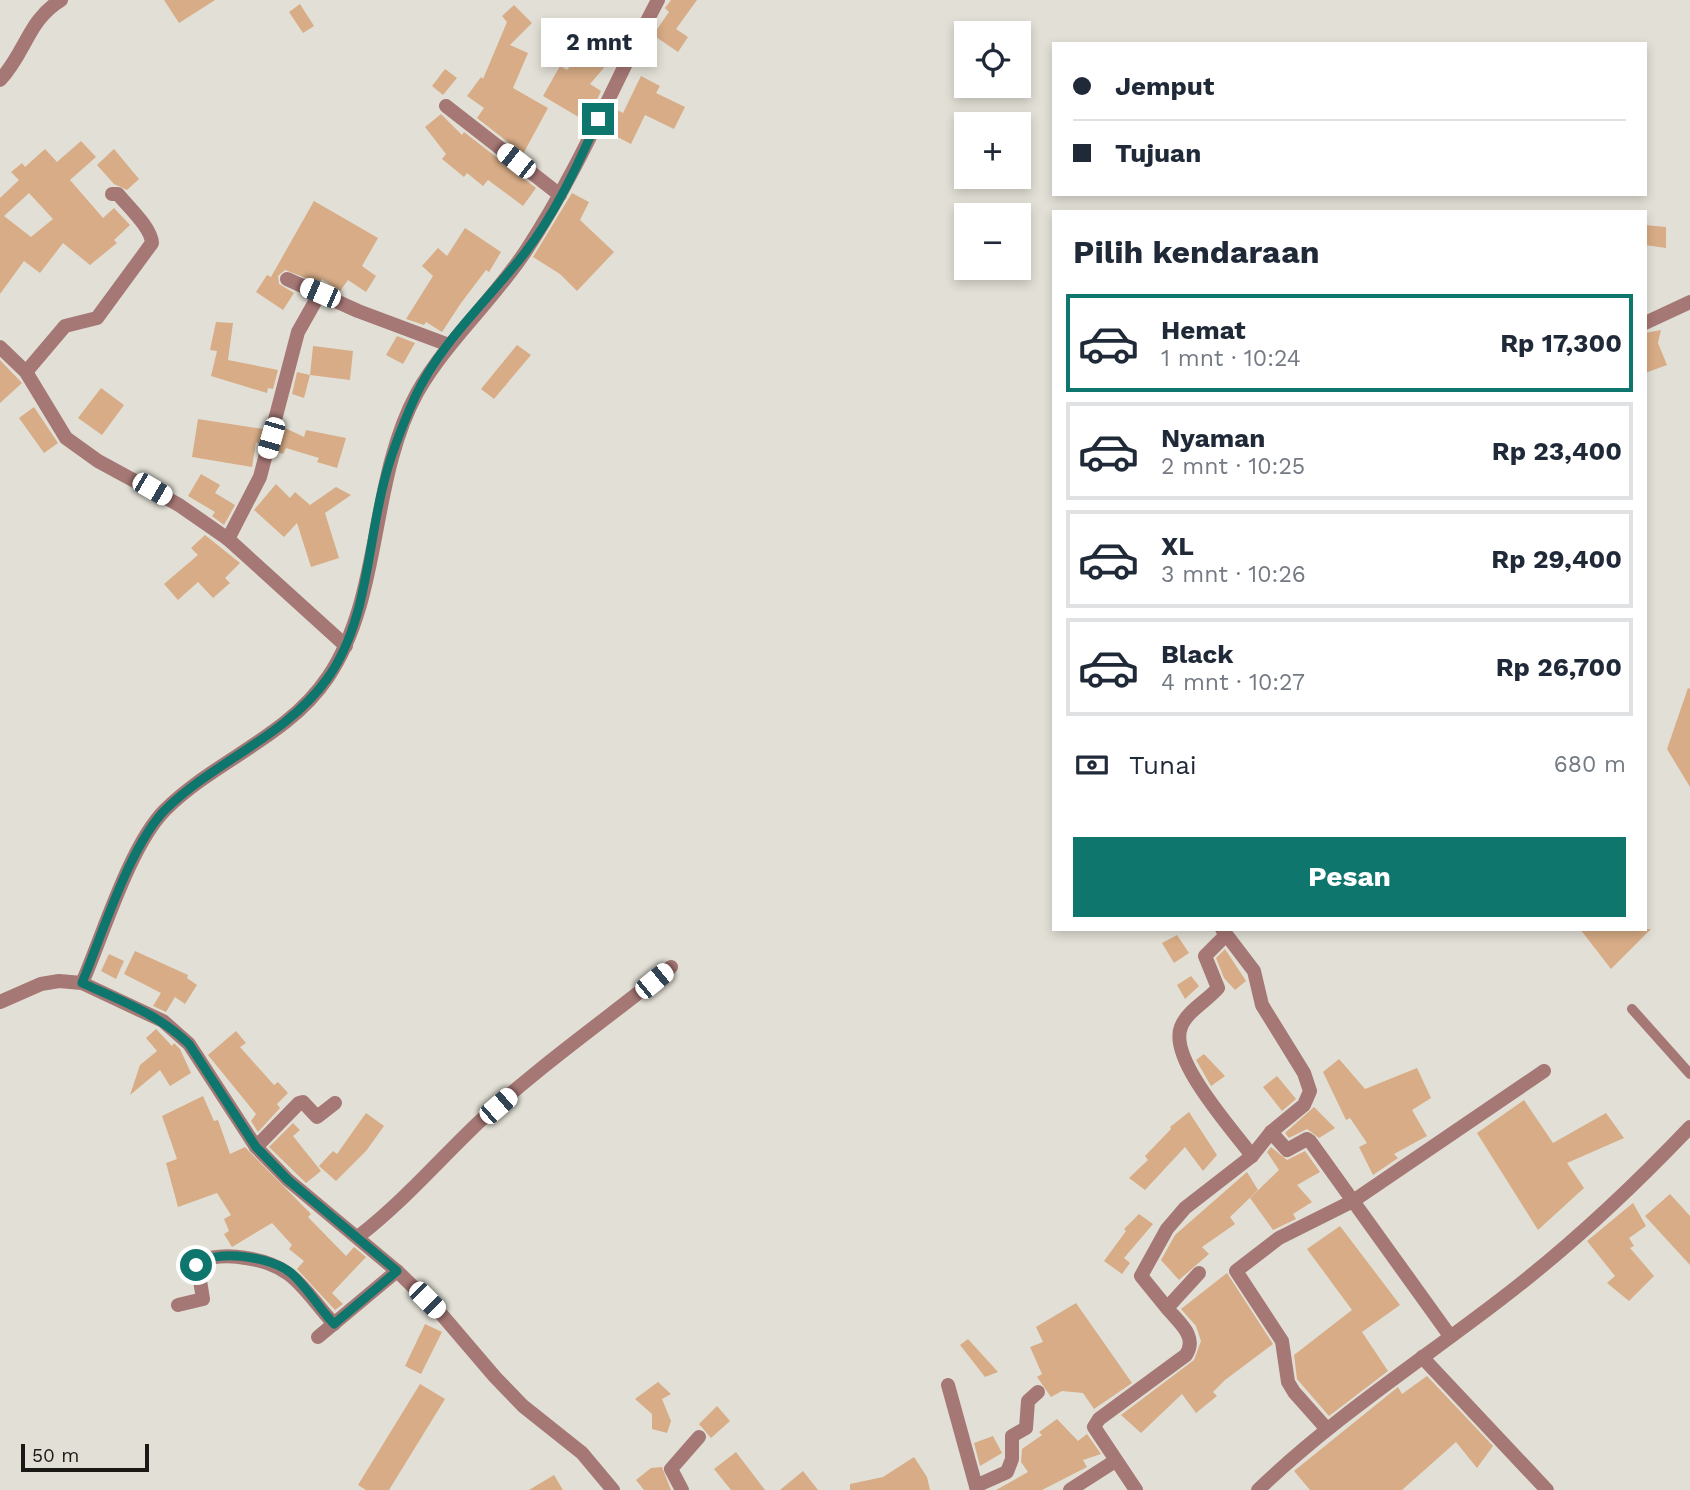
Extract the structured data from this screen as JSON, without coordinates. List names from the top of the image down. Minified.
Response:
{"scale_bar":"50 m","page":{"bubble":"2 mnt","map_buttons":["+","−"],"banner":["Jemput","Tujuan"],"heading":"Pilih kendaraan","list":[{"name":"Hemat","note":"1 mnt · 10:24","value":"Rp 17,300"},{"name":"Nyaman","note":"2 mnt · 10:25","value":"Rp 23,400"},{"name":"XL","note":"3 mnt · 10:26","value":"Rp 29,400"},{"name":"Black","note":"4 mnt · 10:27","value":"Rp 26,700"}],"pay":["Tunai","680 m"],"buttons":"Pesan","scale":"50 m"}}
